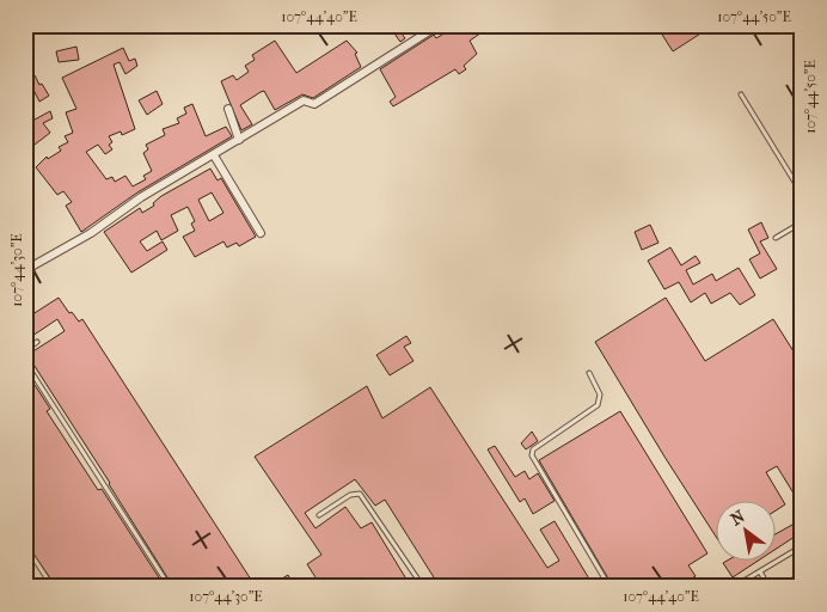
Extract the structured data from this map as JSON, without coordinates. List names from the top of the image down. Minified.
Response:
{"north":"top left","coordinates":["107°44'40\"E","107°44'50\"E","107°44'30\"E"]}
